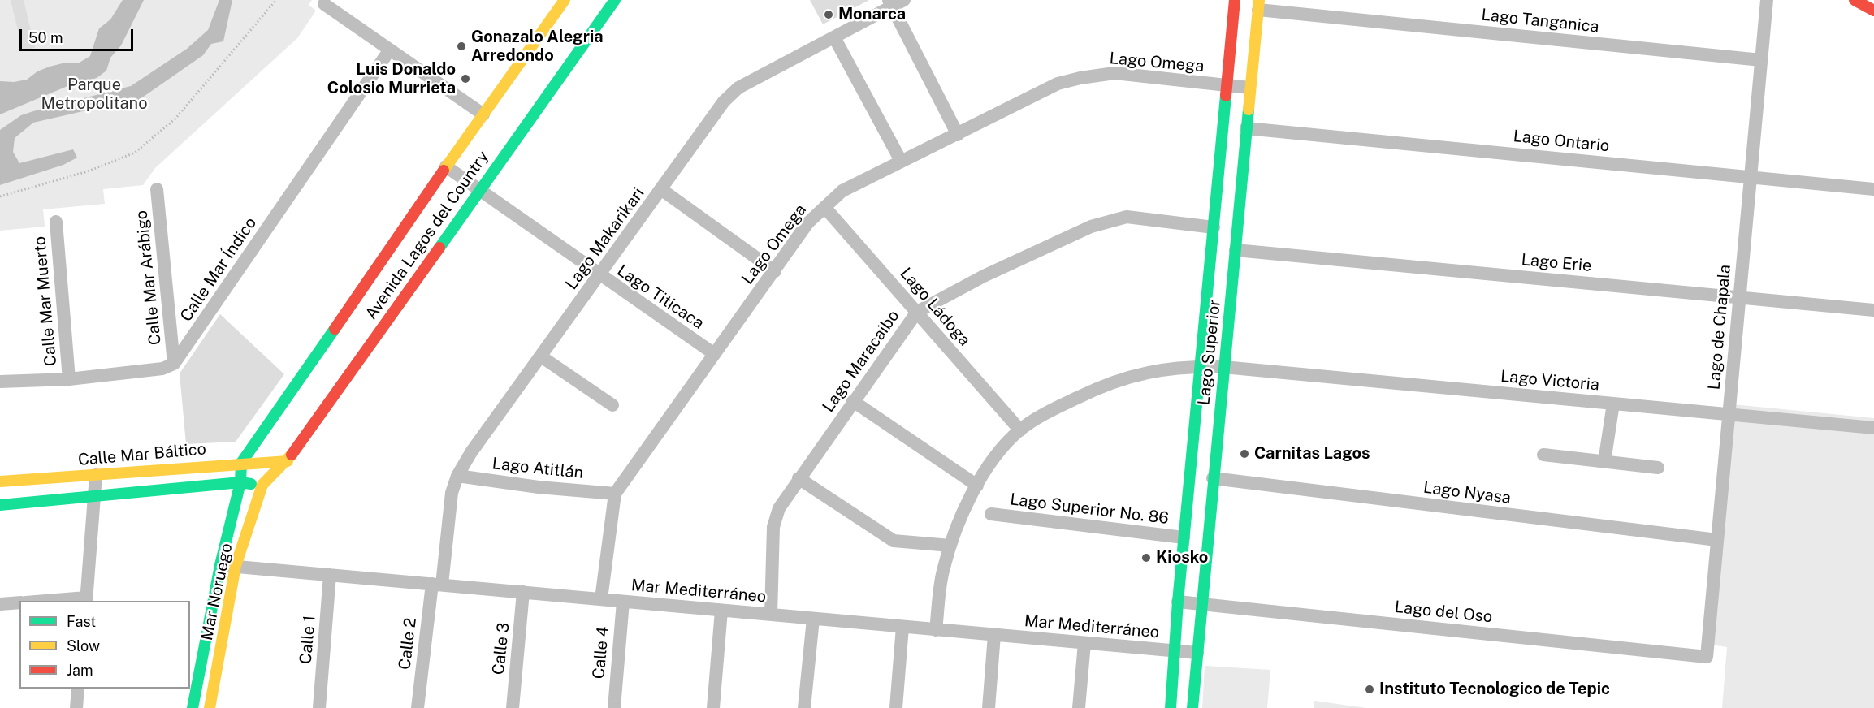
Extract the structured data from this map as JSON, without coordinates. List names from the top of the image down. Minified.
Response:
{"streets":{"street":["Lago Tanganica","Lago Omega","Lago Ontario","Avenida Lagos del Country","Lago Makarikari","Lago Erie","Calle Mar Índico","Calle Mar Arábigo","Lago Titicaca","Calle Mar Muerto","Lago Ládoga","Lago de Chapala","Lago Superior","Lago Maracaibo","Lago Victoria","Calle Mar Báltico","Lago Atitlán","Lago Nyasa","Lago Superior No. 86","Mar Mediterráneo","Mar Noruego","Lago del Oso","Calle 1","Calle 2","Calle 3","Calle 4"]},"crossings":[["Lago Tanganica","Lago de Chapala"],["Lago Tanganica","Lago Superior"],["Lago Omega","Lago Titicaca"],["Lago Omega","Lago Ládoga"],["Lago Omega","Lago Superior"],["Lago Omega","Lago Atitlán"],["Lago Omega","Mar Mediterráneo"],["Lago Ontario","Lago de Chapala"],["Lago Ontario","Lago Superior"],["Avenida Lagos del Country","Lago Titicaca"],["Avenida Lagos del Country","Calle Mar Báltico"],["Avenida Lagos del Country","Mar Noruego"],["Lago Makarikari","Lago Titicaca"],["Lago Makarikari","Lago Atitlán"],["Lago Makarikari","Mar Mediterráneo"],["Lago Makarikari","Calle 2"],["Lago Erie","Lago de Chapala"],["Lago Erie","Lago Superior"],["Calle Mar Índico","Calle Mar Arábigo"],["Lago Ládoga","Lago Maracaibo"],["Lago Ládoga","Lago Victoria"],["Lago de Chapala","Lago Victoria"],["Lago de Chapala","Lago Nyasa"],["Lago de Chapala","Lago del Oso"],["Lago Superior","Lago Maracaibo"],["Lago Superior","Lago Victoria"],["Lago Superior","Lago Nyasa"],["Lago Superior","Lago Superior No. 86"],["Lago Superior","Mar Mediterráneo"],["Lago Superior","Lago del Oso"],["Lago Maracaibo","Mar Mediterráneo"],["Lago Victoria","Mar Mediterráneo"],["Mar Mediterráneo","Mar Noruego"],["Mar Mediterráneo","Calle 1"],["Mar Mediterráneo","Calle 2"],["Mar Mediterráneo","Calle 3"],["Mar Mediterráneo","Calle 4"]],"parks":["Parque Metropolitano"],"places":["Monarca","Gonazalo Alegria Arredondo","Luis Donaldo Colosio Murrieta","Carnitas Lagos","Kiosko","Instituto Tecnologico de Tepic"],"legend":["Fast","Slow","Jam"],"scale_bar":"50 m"}
